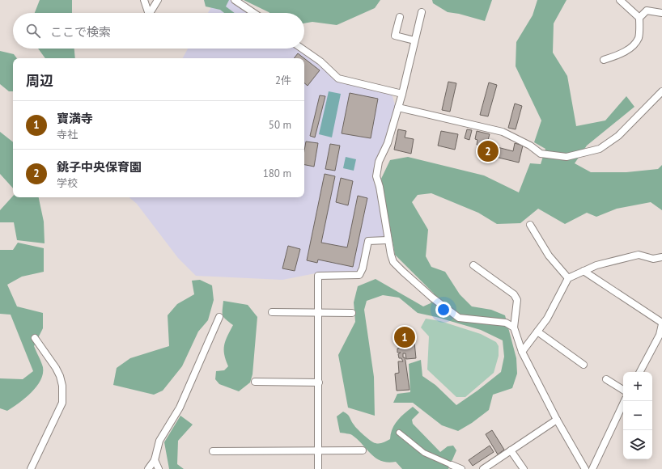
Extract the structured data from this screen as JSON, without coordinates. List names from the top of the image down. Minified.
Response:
{"page":{"search":"ここで検索","heading":["周辺","2件"],"list":[{"mark":"1","name":"寶満寺","note":"寺社","value":"50 m"},{"mark":"2","name":"銚子中央保育園","note":"学校","value":"180 m"}],"pins":["2","1"],"map_buttons":["+","−"]}}
